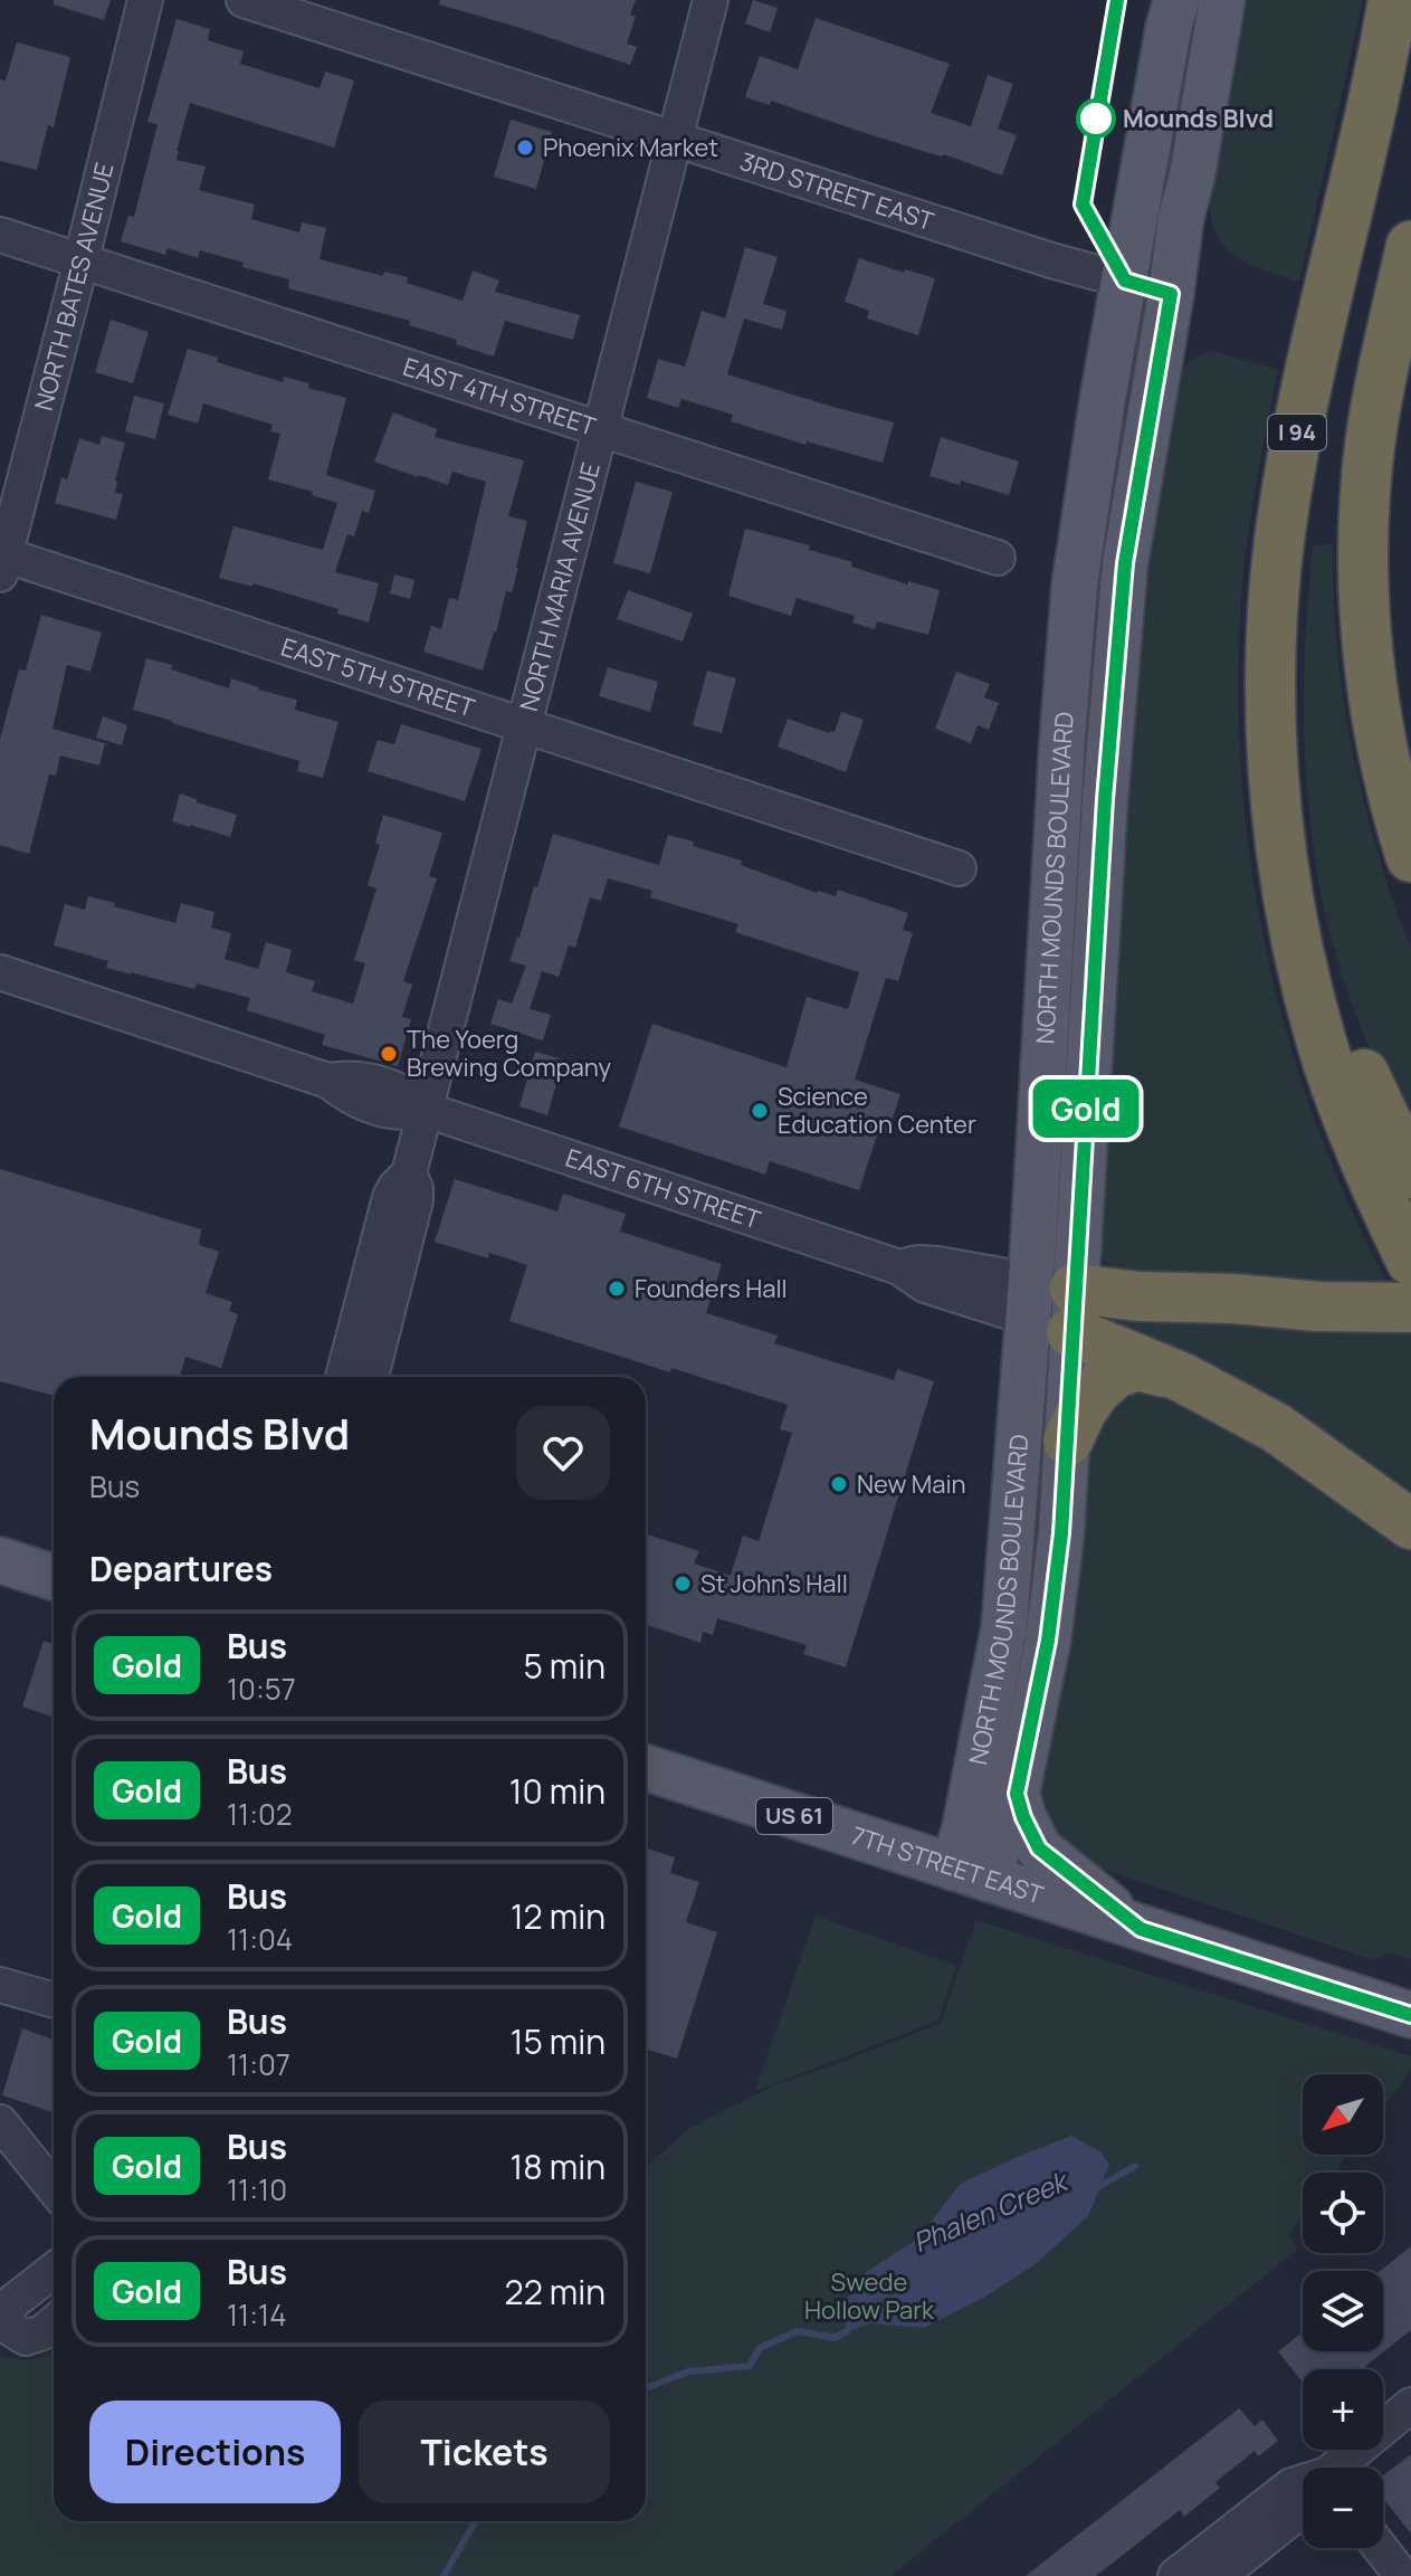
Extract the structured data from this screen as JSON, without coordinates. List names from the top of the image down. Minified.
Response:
{"streets":{"highway":["I 94"],"main road":["NORTH MOUNDS BOULEVARD","US 61","7TH STREET EAST"],"street":["3RD STREET EAST","NORTH BATES AVENUE","EAST 4TH STREET","NORTH MARIA AVENUE","EAST 5TH STREET","EAST 6TH STREET"]},"crossings":[["3RD STREET EAST","NORTH MARIA AVENUE"],["3RD STREET EAST","NORTH MOUNDS BOULEVARD"],["NORTH BATES AVENUE","EAST 4TH STREET"],["NORTH BATES AVENUE","EAST 5TH STREET"],["EAST 4TH STREET","NORTH MARIA AVENUE"],["NORTH MARIA AVENUE","EAST 5TH STREET"],["NORTH MARIA AVENUE","EAST 6TH STREET"],["NORTH MOUNDS BOULEVARD","EAST 6TH STREET"],["NORTH MOUNDS BOULEVARD","7TH STREET EAST"]],"water":["Phalen Creek"],"parks":["Swede Hollow Park"],"places":["Mounds Blvd","Phoenix Market","The Yoerg Brewing Company","Science Education Center","Founders Hall","New Main","St John's Hall"],"lines":["bus line Gold"],"north":"bottom left","page":{"on_map":"Gold","heading":[["Mounds Blvd","Bus"],"Departures"],"list":[{"mark":"Gold","name":"Bus","note":"10:57","value":"5 min"},{"mark":"Gold","name":"Bus","note":"11:02","value":"10 min"},{"mark":"Gold","name":"Bus","note":"11:04","value":"12 min"},{"mark":"Gold","name":"Bus","note":"11:07","value":"15 min"},{"mark":"Gold","name":"Bus","note":"11:10","value":"18 min"},{"mark":"Gold","name":"Bus","note":"11:14","value":"22 min"}],"map_buttons":["+","−"],"buttons":["Directions","Tickets"]}}
